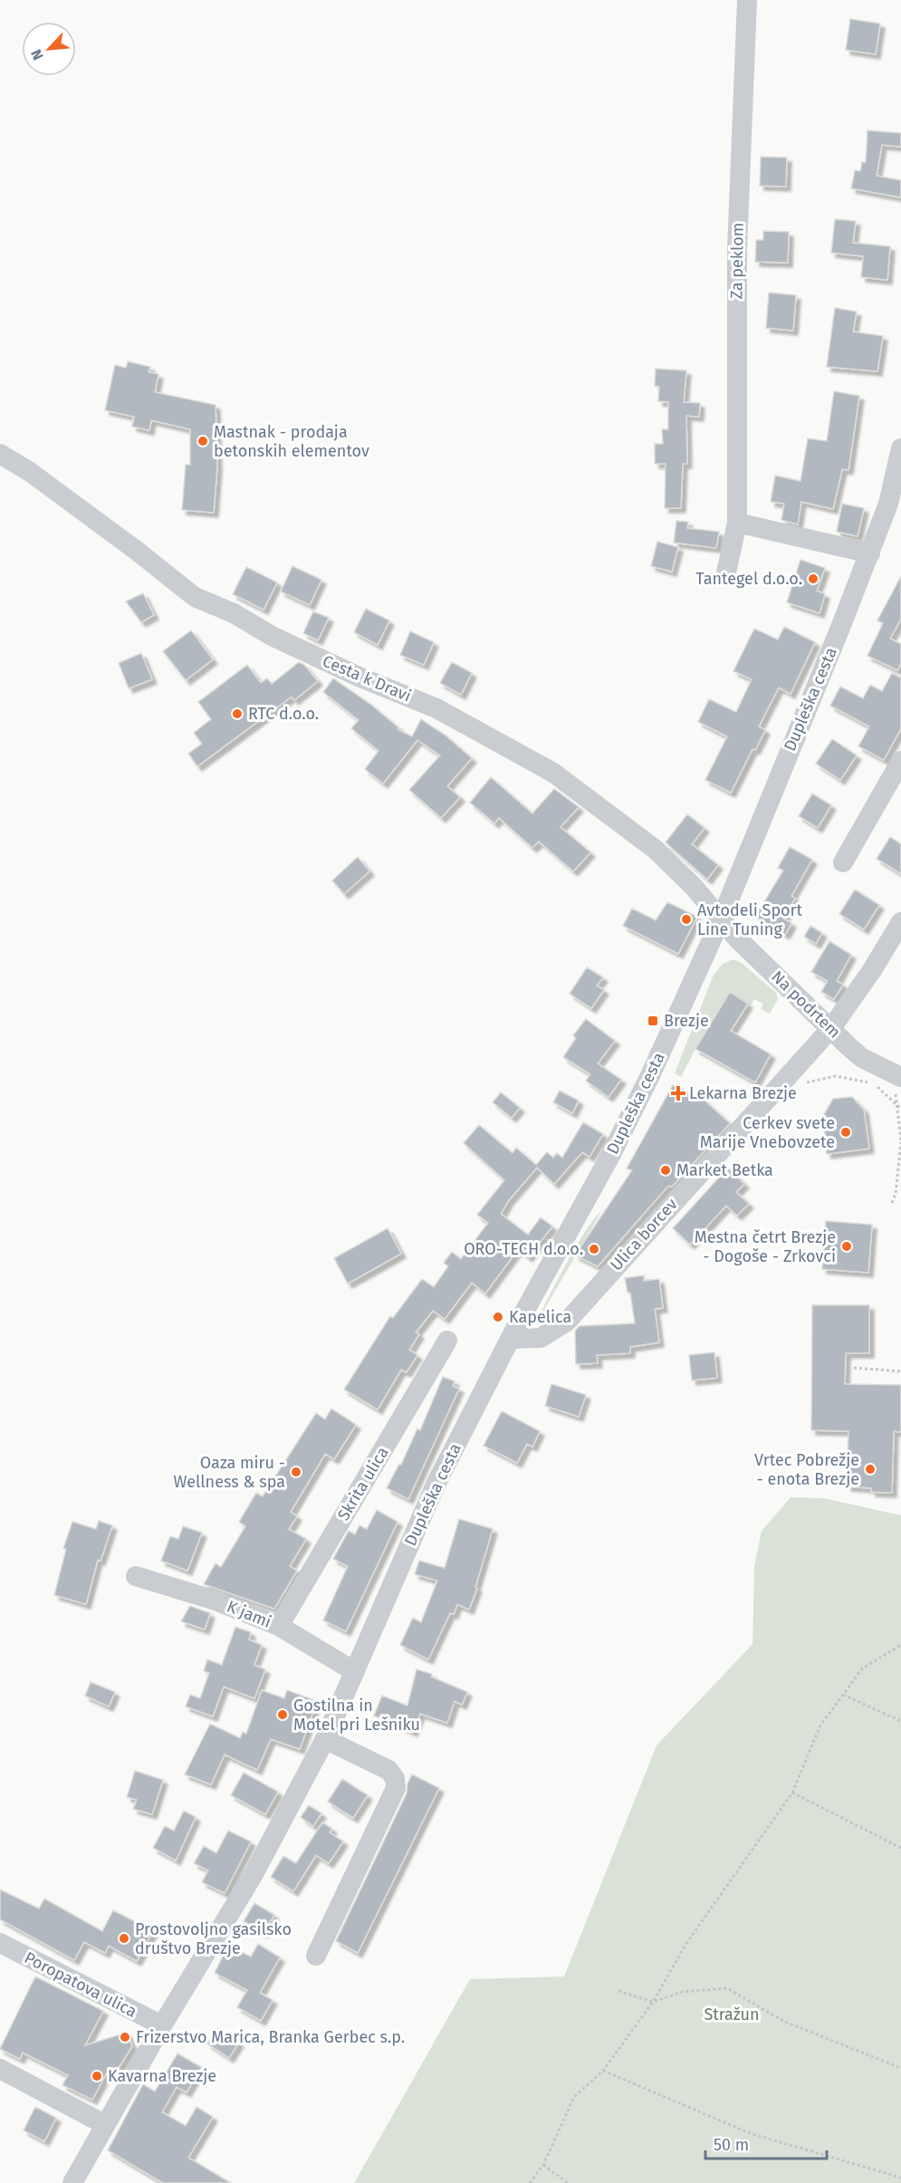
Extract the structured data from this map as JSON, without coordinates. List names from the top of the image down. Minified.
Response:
{"streets":{"street":["Za peklom","Cesta k Dravi","Dupleška cesta","Na podrtem","Ulica borcev","Skrita ulica","K jami","Poropatova ulica"]},"crossings":[["Cesta k Dravi","Dupleška cesta"],["Cesta k Dravi","Na podrtem"],["Dupleška cesta","Na podrtem"],["Dupleška cesta","Ulica borcev"],["Dupleška cesta","K jami"],["Dupleška cesta","Poropatova ulica"],["Na podrtem","Ulica borcev"],["Skrita ulica","K jami"]],"parks":["Stražun"],"places":{"other":["Mastnak - prodaja betonskih elementov","Tantegel d.o.o.","RTC d.o.o.","Avtodeli Sport Line Tuning","Cerkev svete Marije Vnebovzete","Market Betka","Mestna četrt Brezje - Dogoše - Zrkovci","ORO-TECH d.o.o.","Kapelica","Vrtec Pobrežje - enota Brezje","Oaza miru - Wellness & spa","Gostilna in Motel pri Lešniku","Prostovoljno gasilsko društvo Brezje","Frizerstvo Marica, Branka Gerbec s.p.","Kavarna Brezje"],"transit":["Brezje"],"health":["Lekarna Brezje"]},"scale_bar":"50 m","north":"bottom left"}
